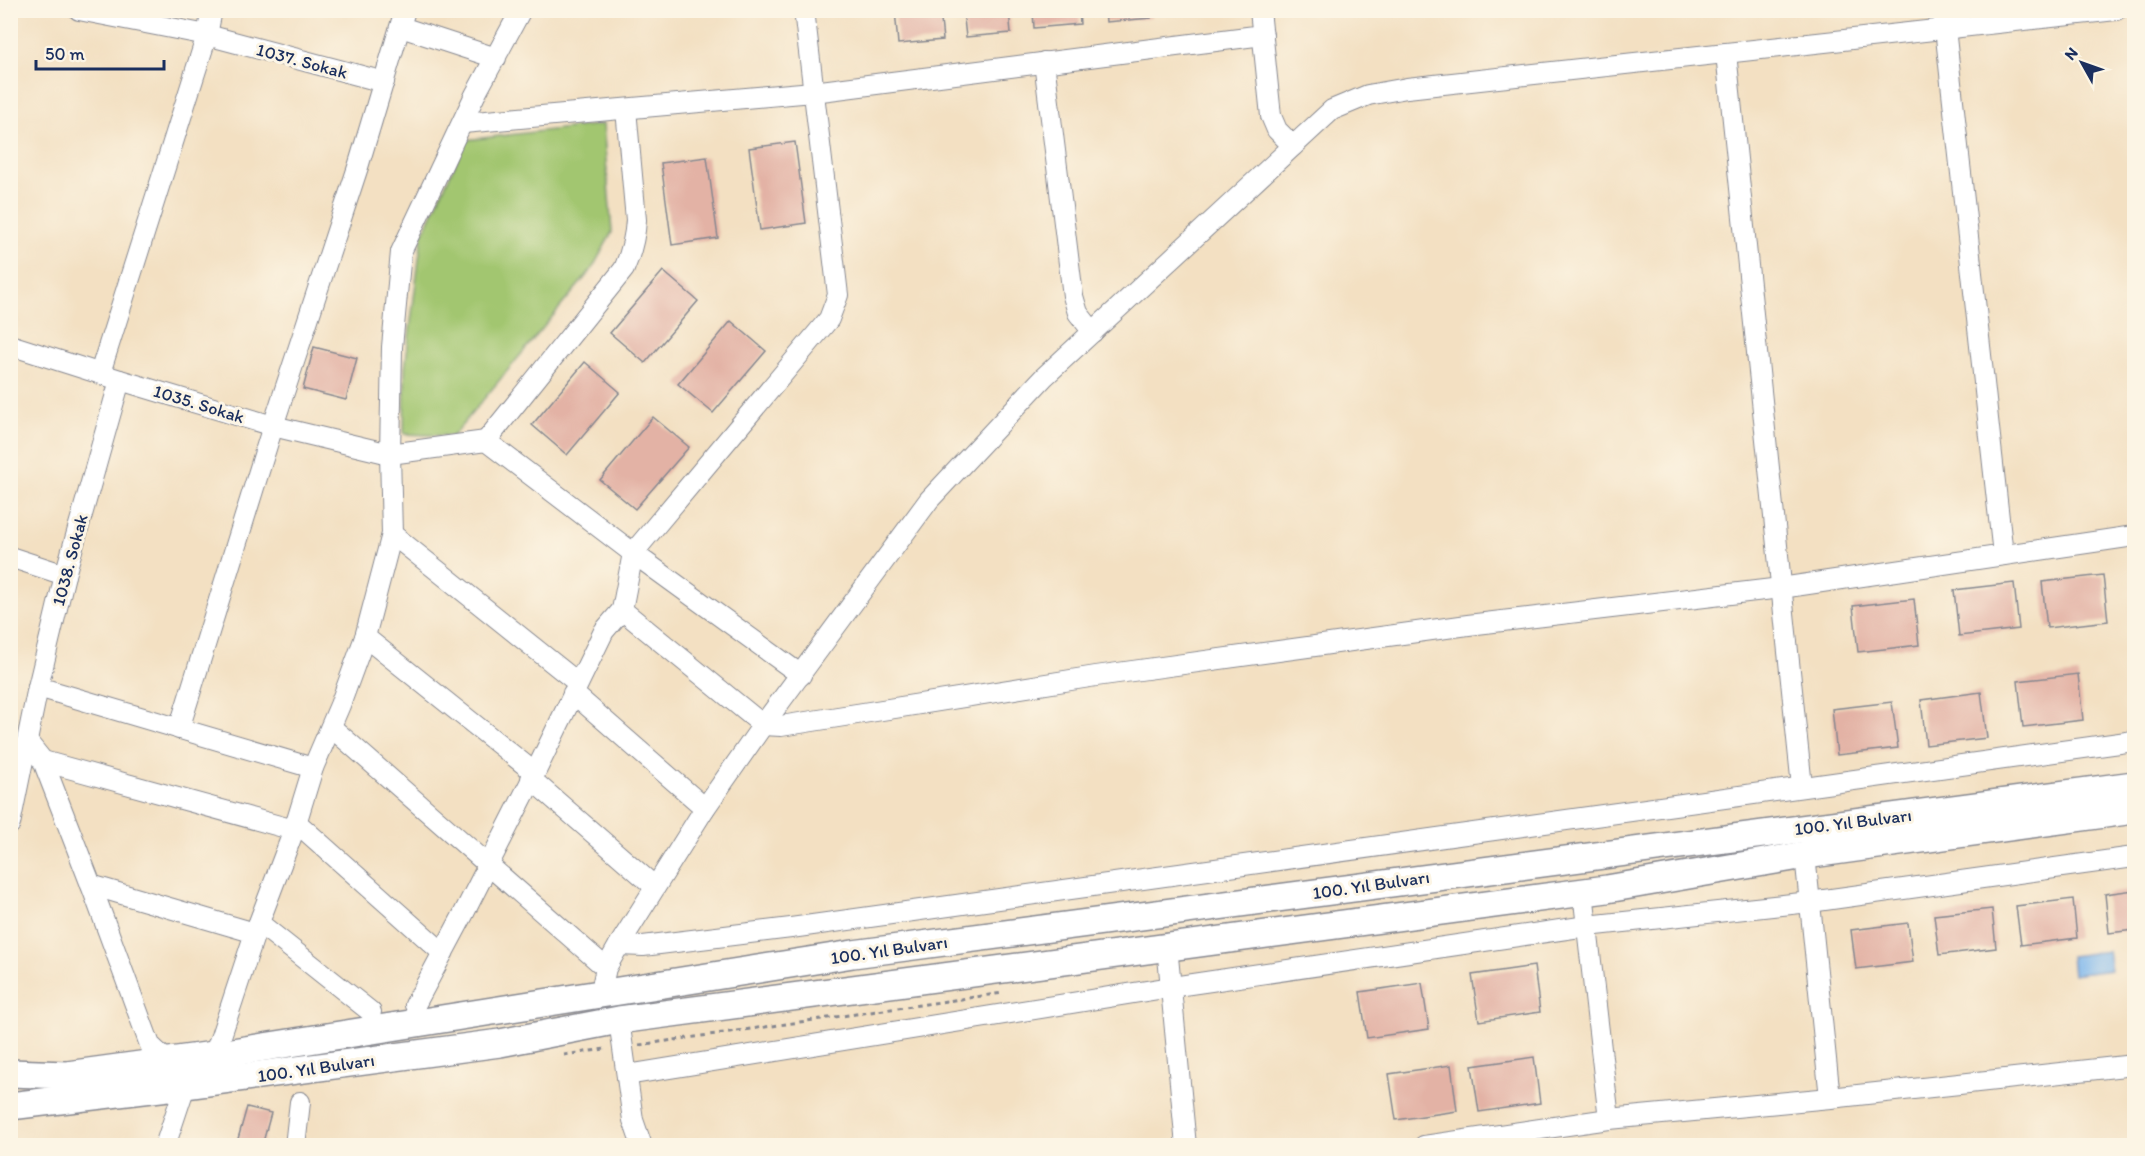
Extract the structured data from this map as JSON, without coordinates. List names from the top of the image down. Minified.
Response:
{"streets":{"main road":["100. Yıl Bulvarı"],"street":["1037. Sokak","1035. Sokak","1038. Sokak"]},"crossings":[["1035. Sokak","1038. Sokak"]],"scale_bar":"50 m","north":"top left"}
